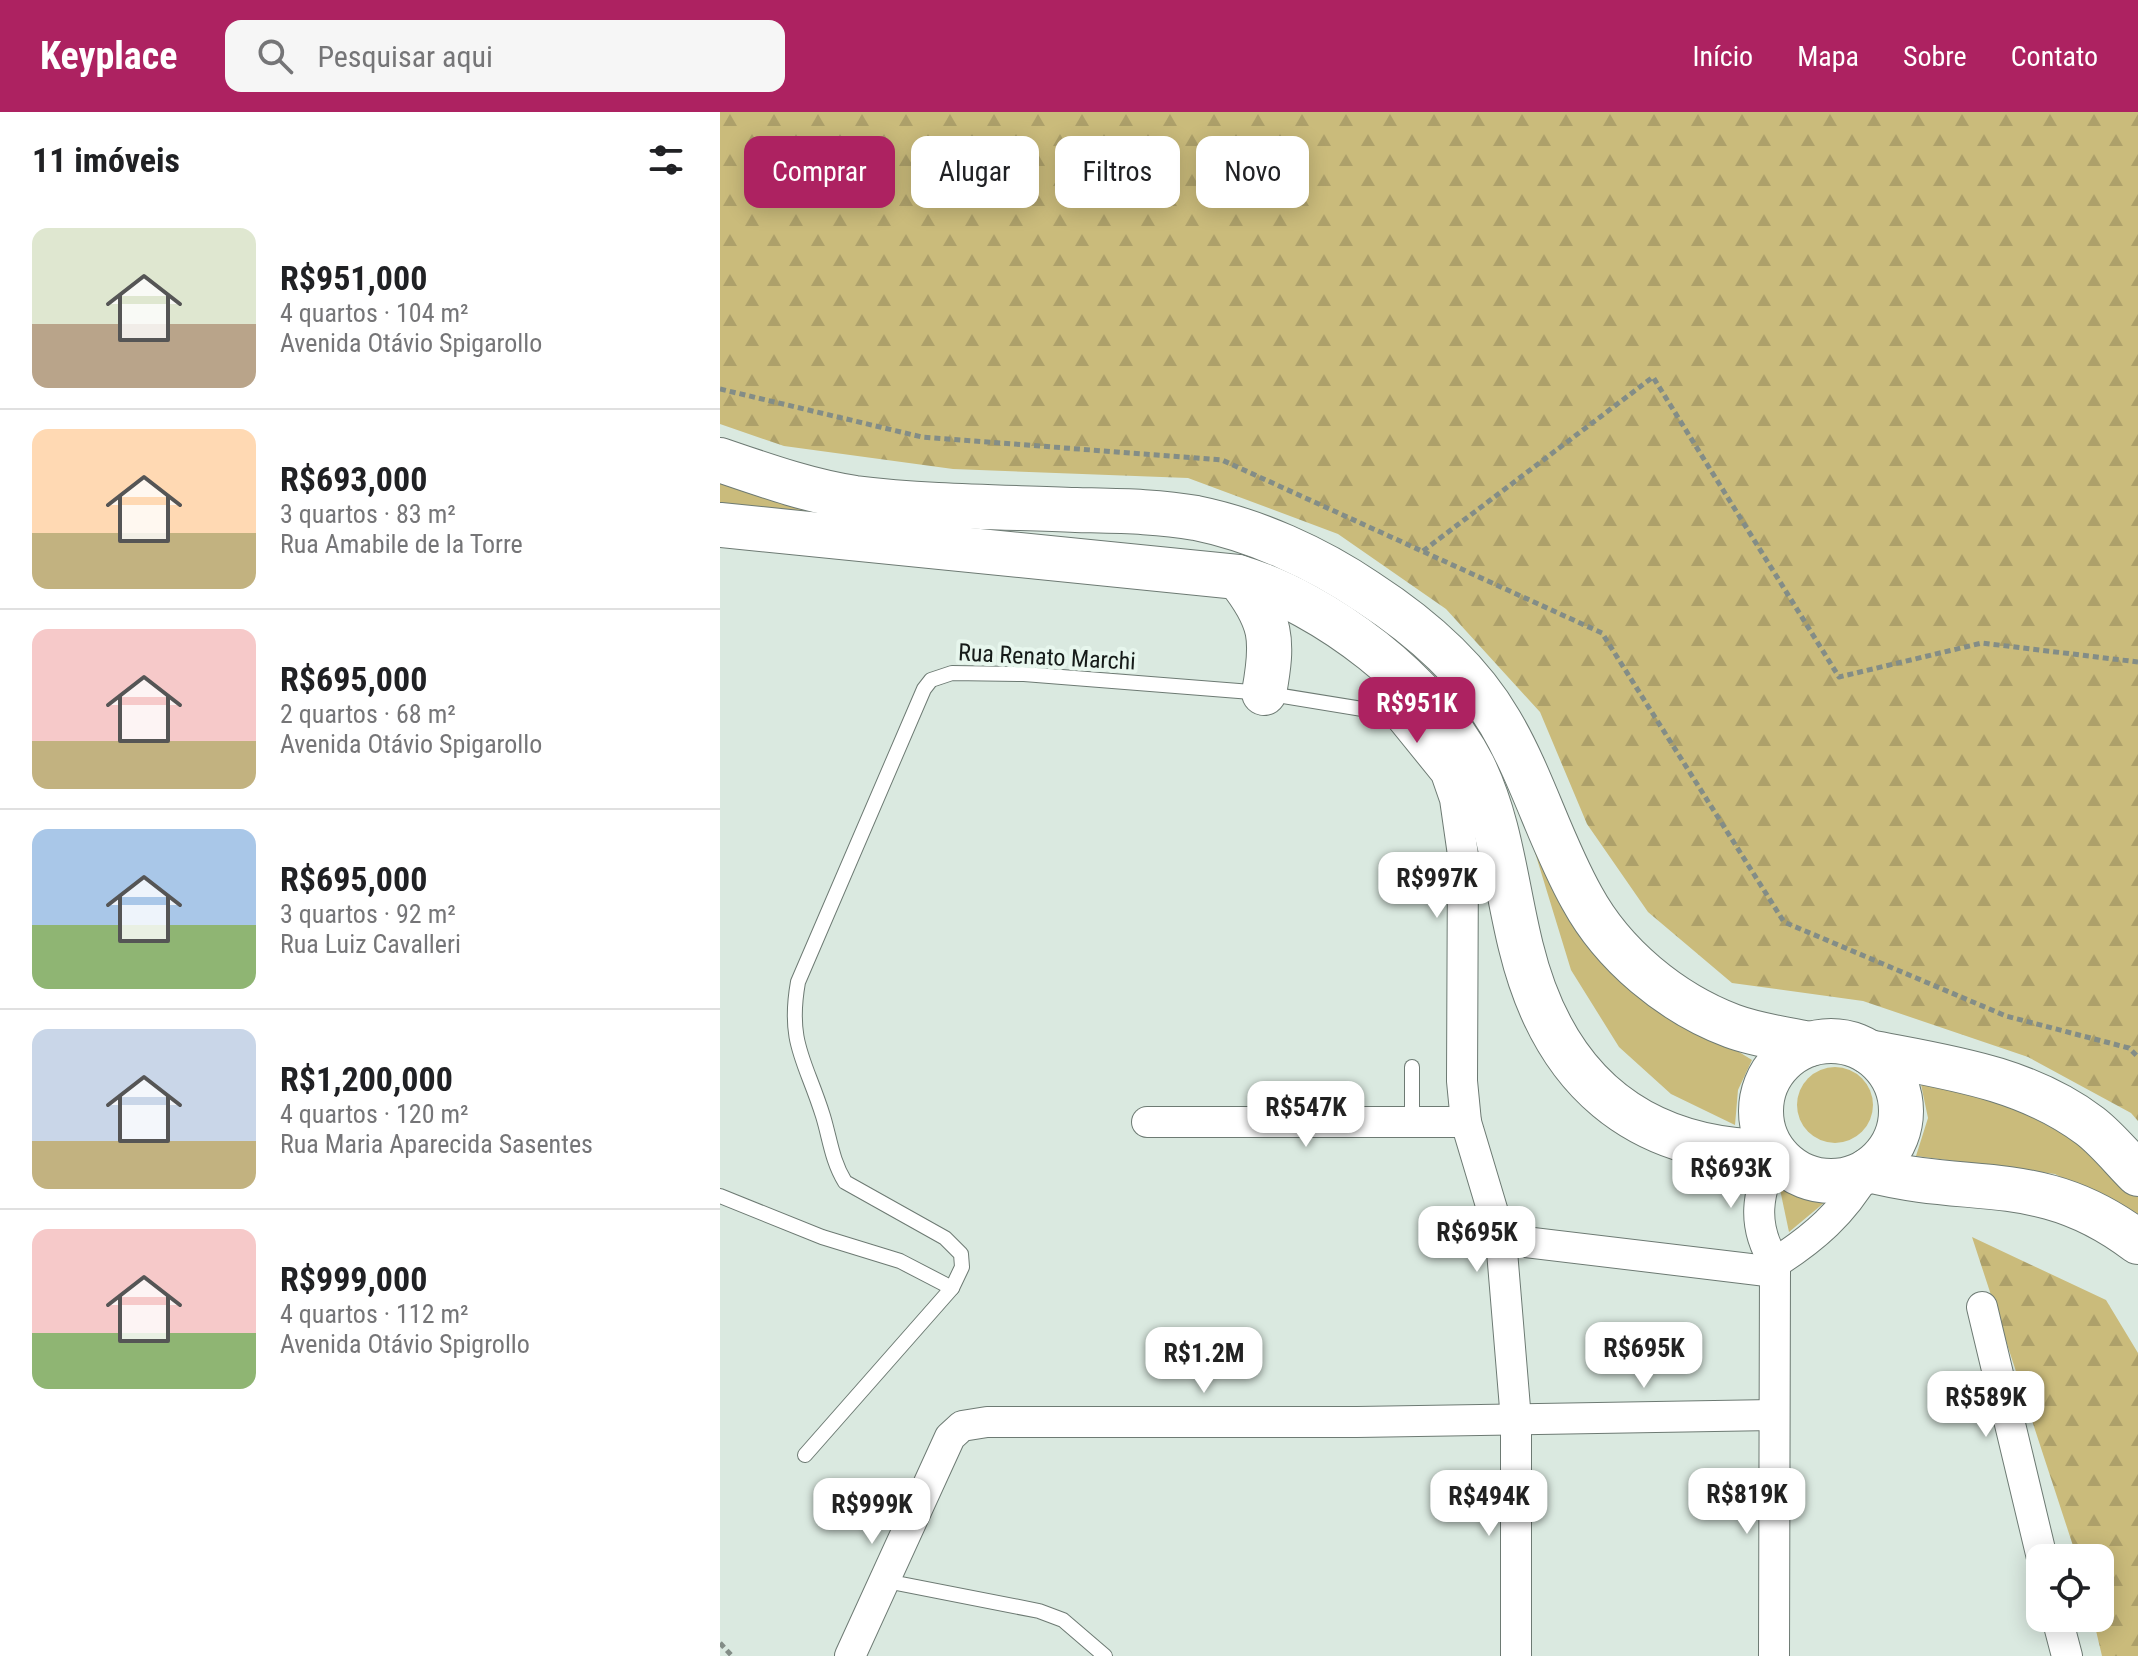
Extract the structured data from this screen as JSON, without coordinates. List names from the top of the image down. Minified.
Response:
{"streets":{"lane":["Rua Renato Marchi"]},"page":{"header":"Keyplace","search":"Pesquisar aqui","nav":["Início","Mapa","Sobre","Contato"],"heading":"11 imóveis","chip":["Comprar","Alugar","Filtros","Novo"],"list":[{"name":"R$951,000","note":"4 quartos · 104 m² · Avenida Otávio Spigarollo"},{"name":"R$693,000","note":"3 quartos · 83 m² · Rua Amabile de la Torre"},{"name":"R$695,000","note":"2 quartos · 68 m² · Avenida Otávio Spigarollo"},{"name":"R$695,000","note":"3 quartos · 92 m² · Rua Luiz Cavalleri"},{"name":"R$1,200,000","note":"4 quartos · 120 m² · Rua Maria Aparecida Sasentes"},{"name":"R$999,000","note":"4 quartos · 112 m² · Avenida Otávio Spigrollo"}],"price":["R$951K","R$997K","R$547K","R$693K","R$695K","R$695K","R$1.2M","R$589K","R$819K","R$494K","R$999K"]}}
